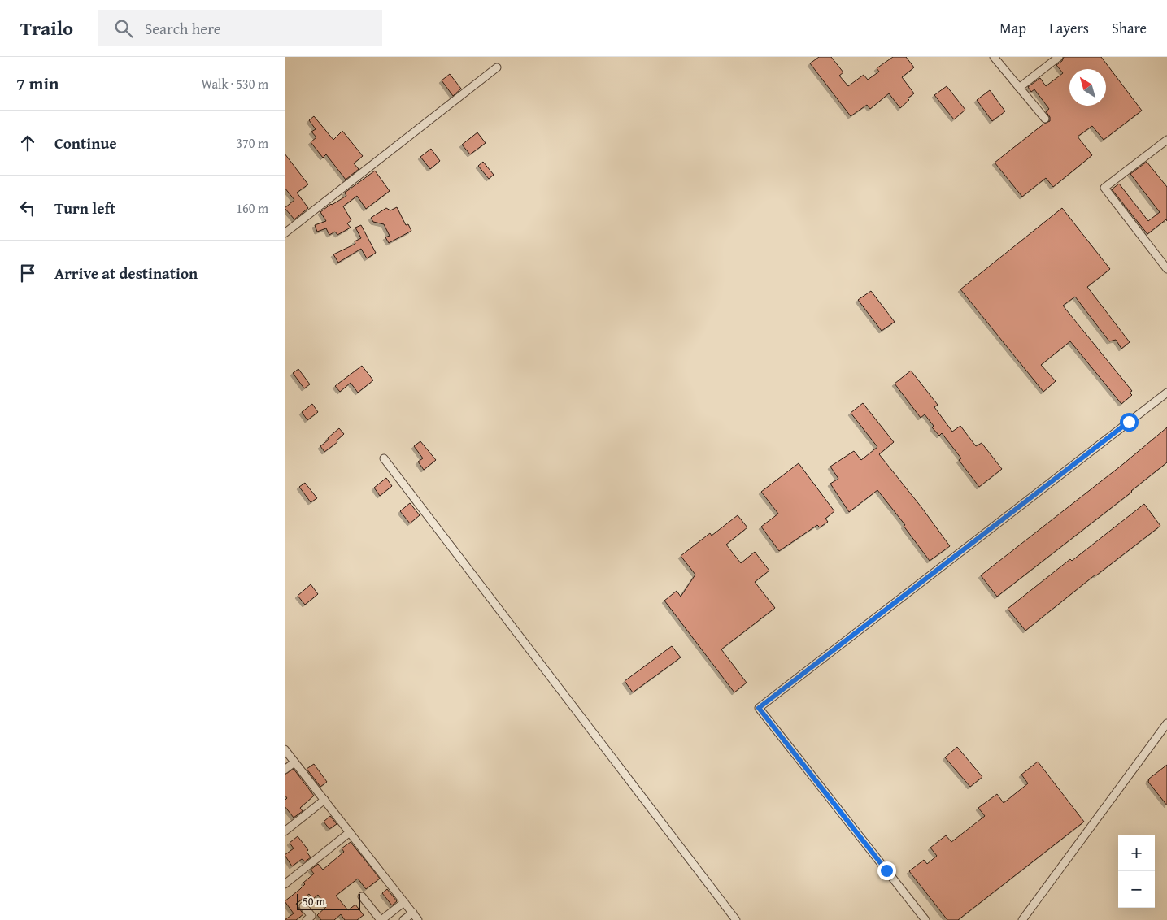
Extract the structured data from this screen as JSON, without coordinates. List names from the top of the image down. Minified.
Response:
{"scale_bar":"50 m","north":"top left","page":{"header":"Trailo","search":"Search here","nav":["Map","Layers","Share"],"heading":["7 min","Walk · 530 m"],"list":[["Continue","370 m"],["Turn left","160 m"],"Arrive at destination"],"map_buttons":["+","−"],"scale":"50 m"}}
